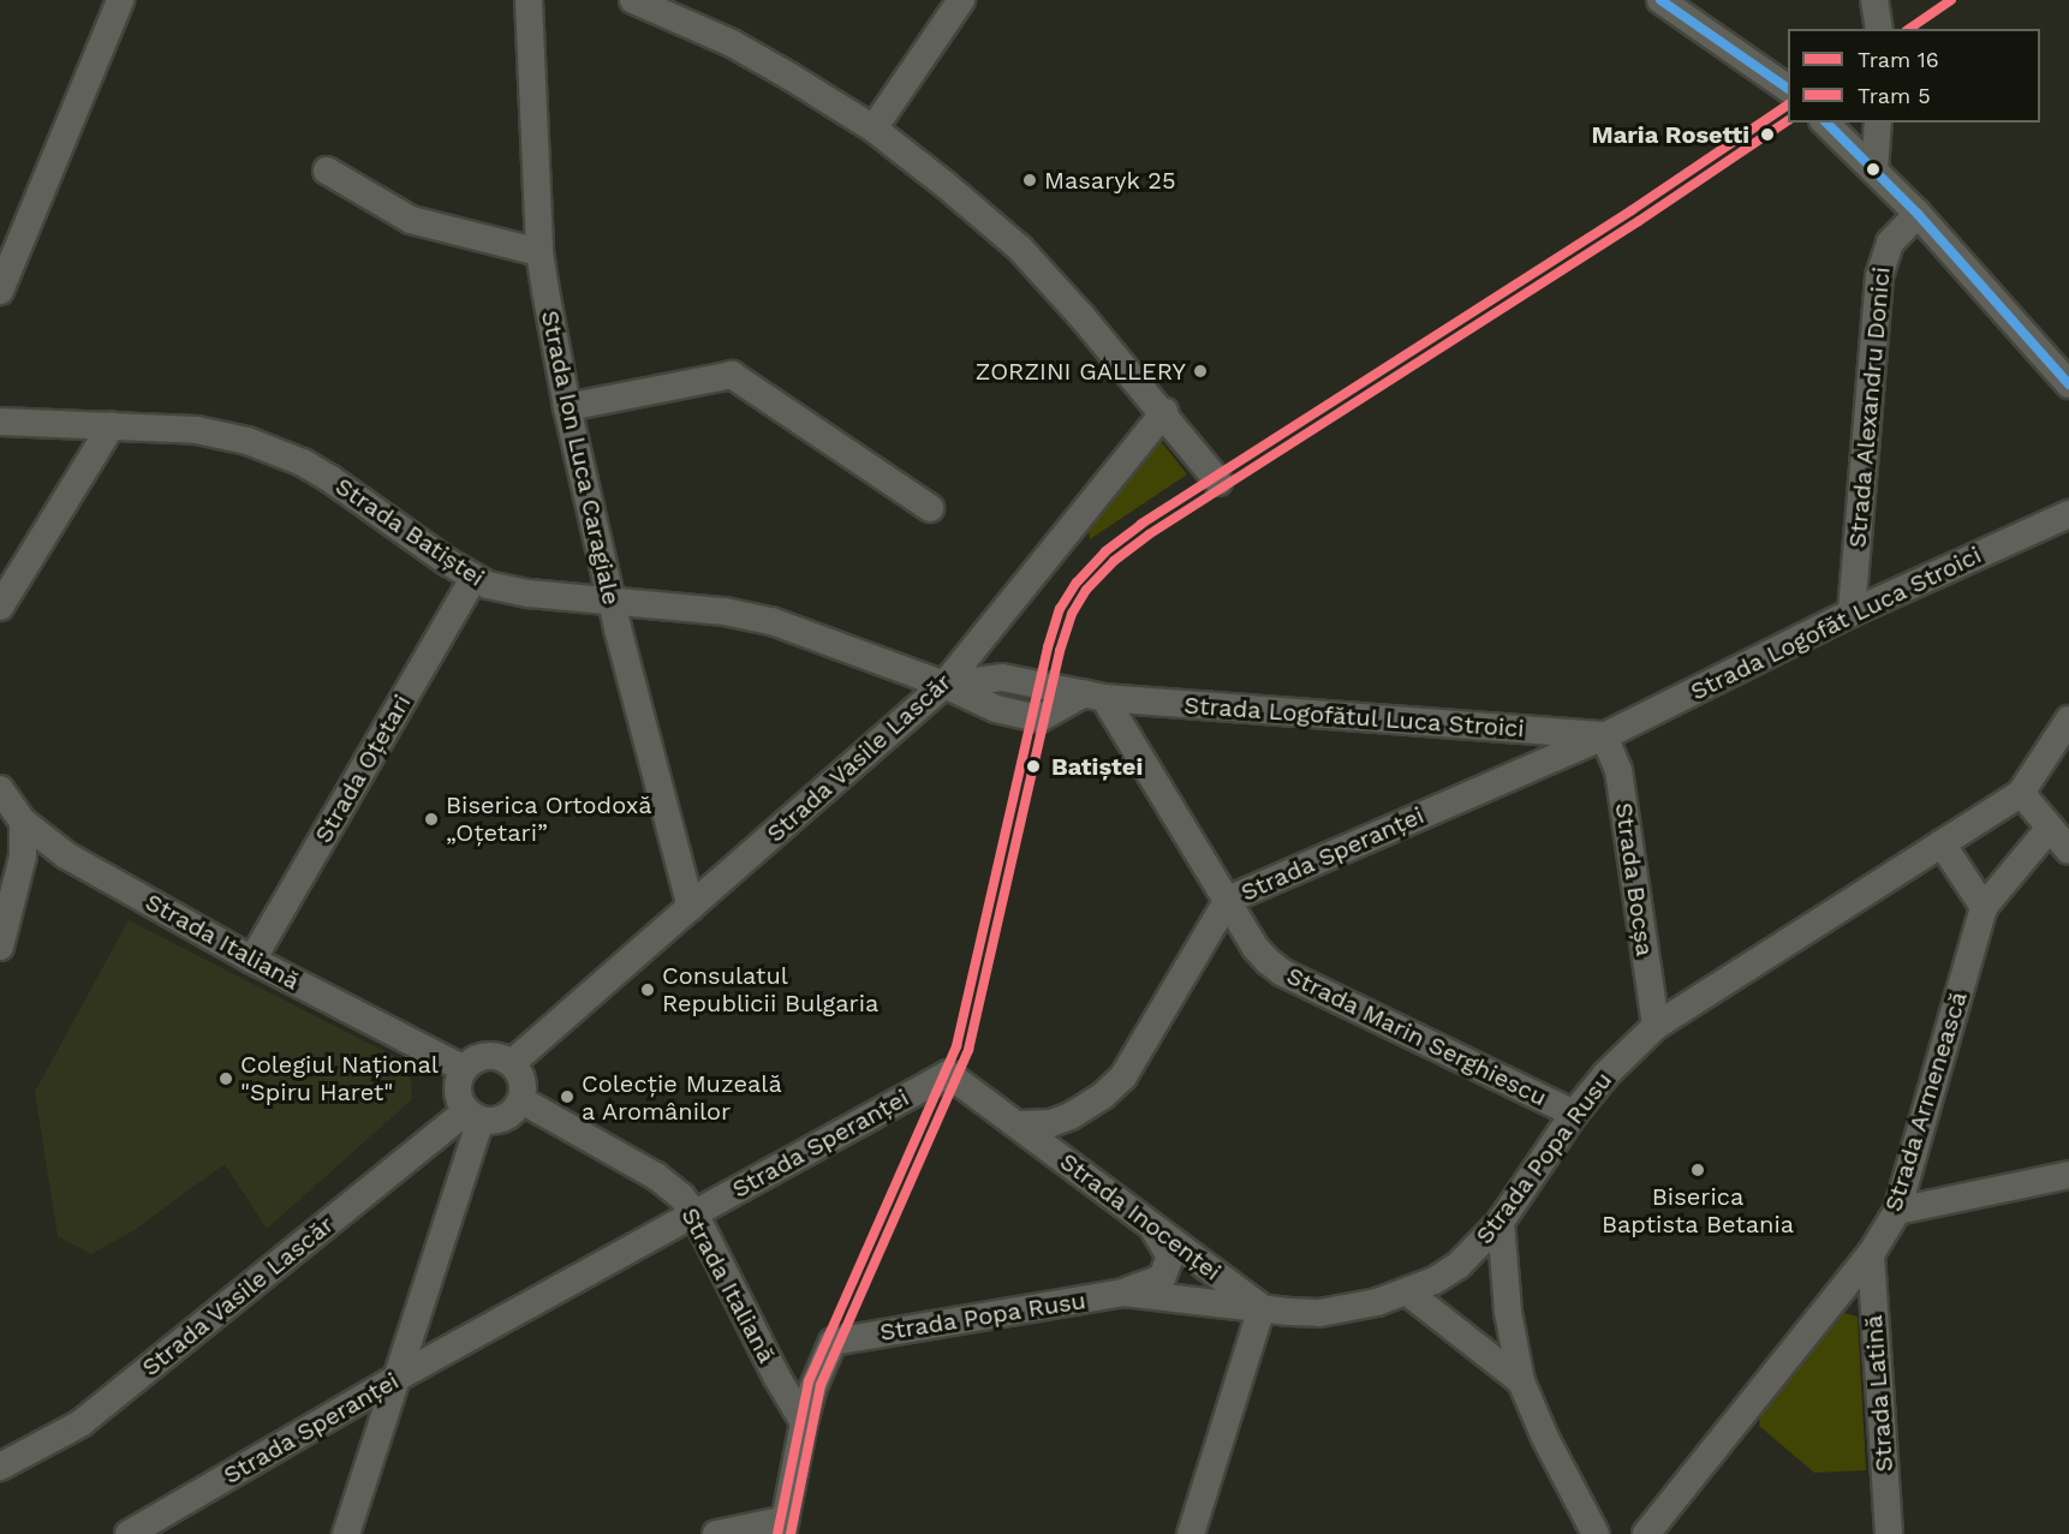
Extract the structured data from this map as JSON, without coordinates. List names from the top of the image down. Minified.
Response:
{"streets":{"street":["Strada Alexandru Donici","Strada Ion Luca Caragiale","Strada Batiștei","Strada Logofăt Luca Stroici","Strada Logofătul Luca Stroici","Strada Vasile Lascăr","Strada Oțetari","Strada Speranței","Strada Bocșa","Strada Italiană","Strada Marin Serghiescu","Strada Armenească","Strada Popa Rusu","Strada Inocenței","Strada Latină"]},"crossings":[["Strada Alexandru Donici","Strada Logofăt Luca Stroici"],["Strada Ion Luca Caragiale","Strada Batiștei"],["Strada Ion Luca Caragiale","Strada Vasile Lascăr"],["Strada Batiștei","Strada Logofătul Luca Stroici"],["Strada Batiștei","Strada Vasile Lascăr"],["Strada Batiștei","Strada Oțetari"],["Strada Batiștei","Strada Marin Serghiescu"],["Strada Logofăt Luca Stroici","Strada Logofătul Luca Stroici"],["Strada Logofăt Luca Stroici","Strada Speranței"],["Strada Logofăt Luca Stroici","Strada Bocșa"],["Strada Logofătul Luca Stroici","Strada Speranței"],["Strada Logofătul Luca Stroici","Strada Bocșa"],["Strada Logofătul Luca Stroici","Strada Marin Serghiescu"],["Strada Vasile Lascăr","Strada Italiană"],["Strada Oțetari","Strada Italiană"],["Strada Speranței","Strada Bocșa"],["Strada Speranței","Strada Italiană"],["Strada Speranței","Strada Marin Serghiescu"],["Strada Speranței","Strada Inocenței"],["Strada Bocșa","Strada Popa Rusu"],["Strada Italiană","Strada Popa Rusu"],["Strada Marin Serghiescu","Strada Popa Rusu"],["Strada Armenească","Strada Latină"],["Strada Popa Rusu","Strada Inocenței"]],"places":["Maria Rosetti","Masaryk 25","ZORZINI GALLERY","Batiștei","Biserica Ortodoxă „Oțetari”","Consulatul Republicii Bulgaria","Colegiul Național \"Spiru Haret\"","Colecție Muzeală a Aromânilor","Biserica Baptista Betania"],"lines":["tram line 16","tram line 5"],"legend":["Tram 16","Tram 5"]}
